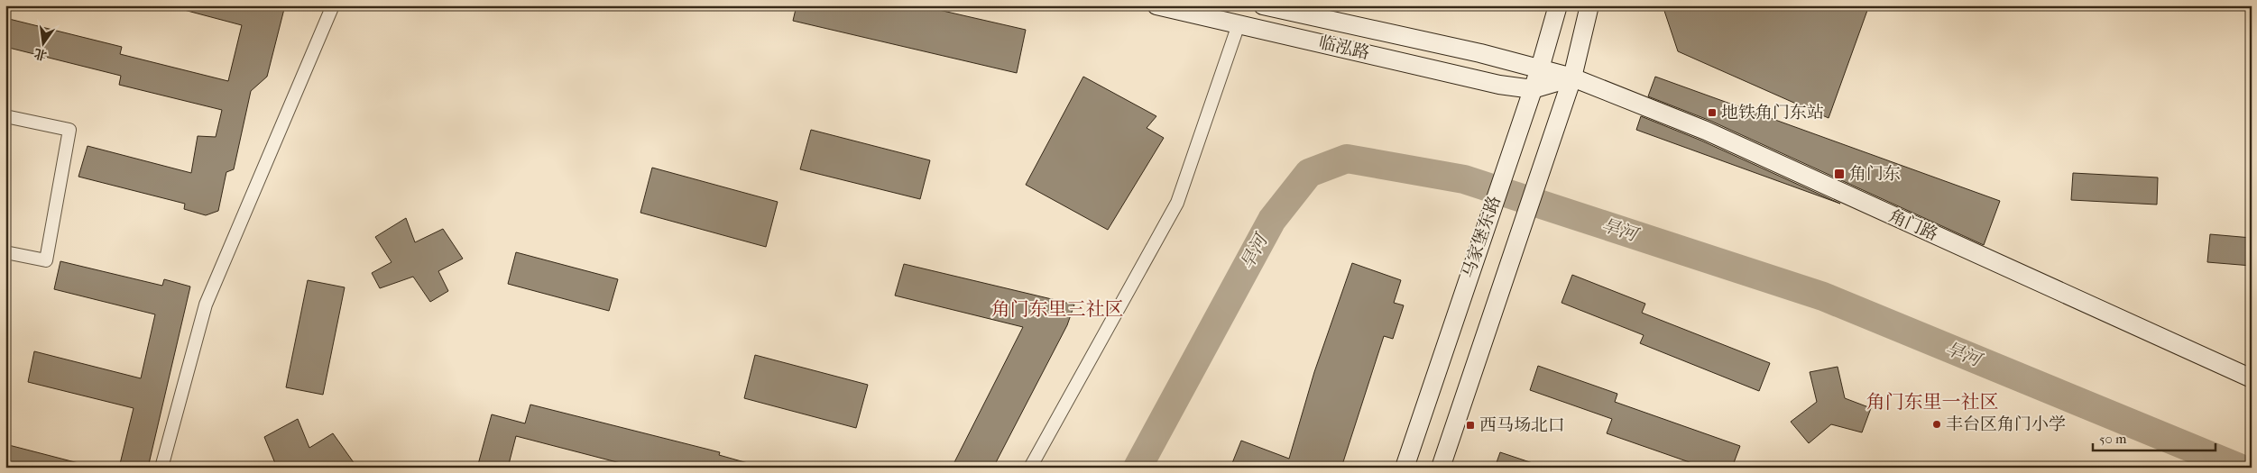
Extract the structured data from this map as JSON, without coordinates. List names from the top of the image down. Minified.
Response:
{"streets":{"main road":["临泓路","角门路","马家堡东路"]},"crossings":[["临泓路","角门路"],["临泓路","马家堡东路"],["角门路","马家堡东路"]],"districts":["角门东里三社区","角门东里一社区"],"water":["旱河"],"places":{"transit":["地铁角门东站","角门东","西马场北口"],"other":["丰台区角门小学"]},"scale_bar":"50 m","north":"bottom"}
